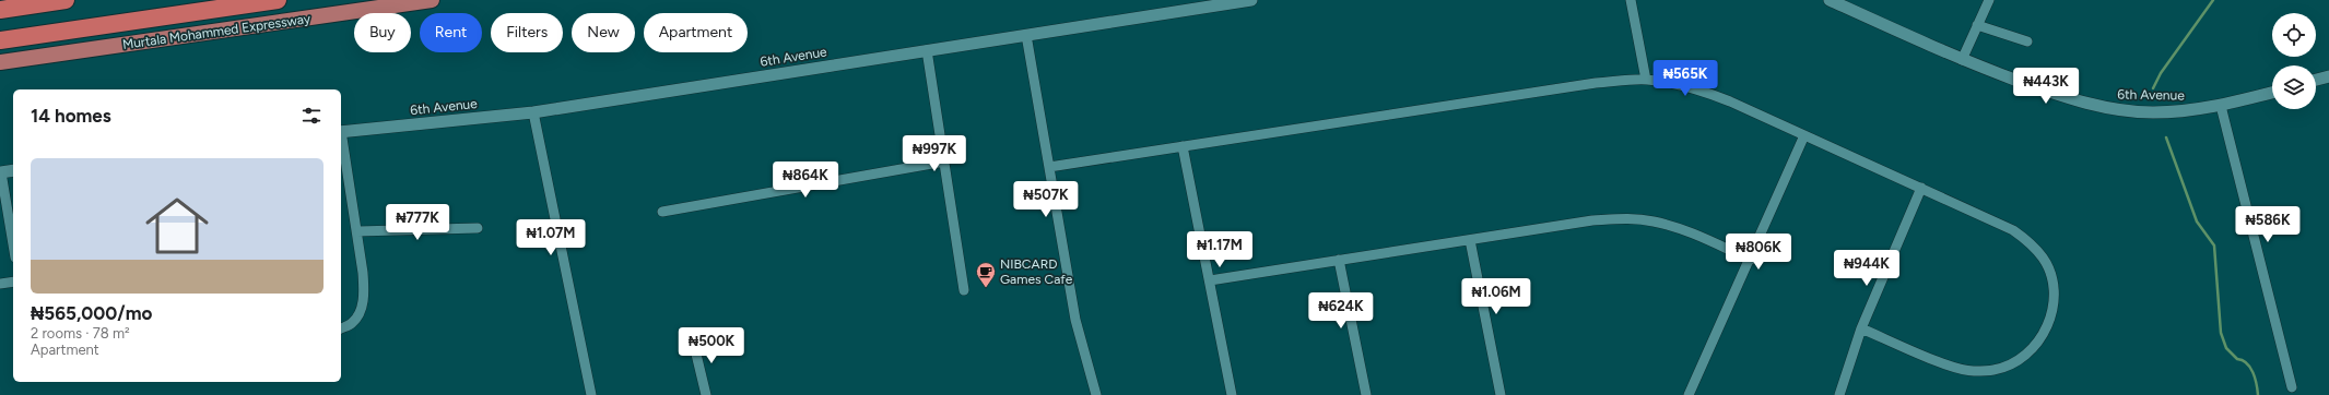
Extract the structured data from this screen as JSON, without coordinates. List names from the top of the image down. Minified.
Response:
{"streets":{"highway":["Murtala Mohammed Expressway"],"street":["6th Avenue"]},"places":{"cafe":["NIBCARD Games Cafe"]},"page":{"chip":["Buy","Rent","Filters","New","Apartment"],"price":["₦565K","₦443K","₦997K","₦864K","₦507K","₦777K","₦586K","₦1.07M","₦1.17M","₦806K","₦944K","₦1.06M","₦624K","₦500K"],"heading":"14 homes","list":[{"name":"₦565,000/mo","note":"2 rooms · 78 m² · Apartment"}]}}
